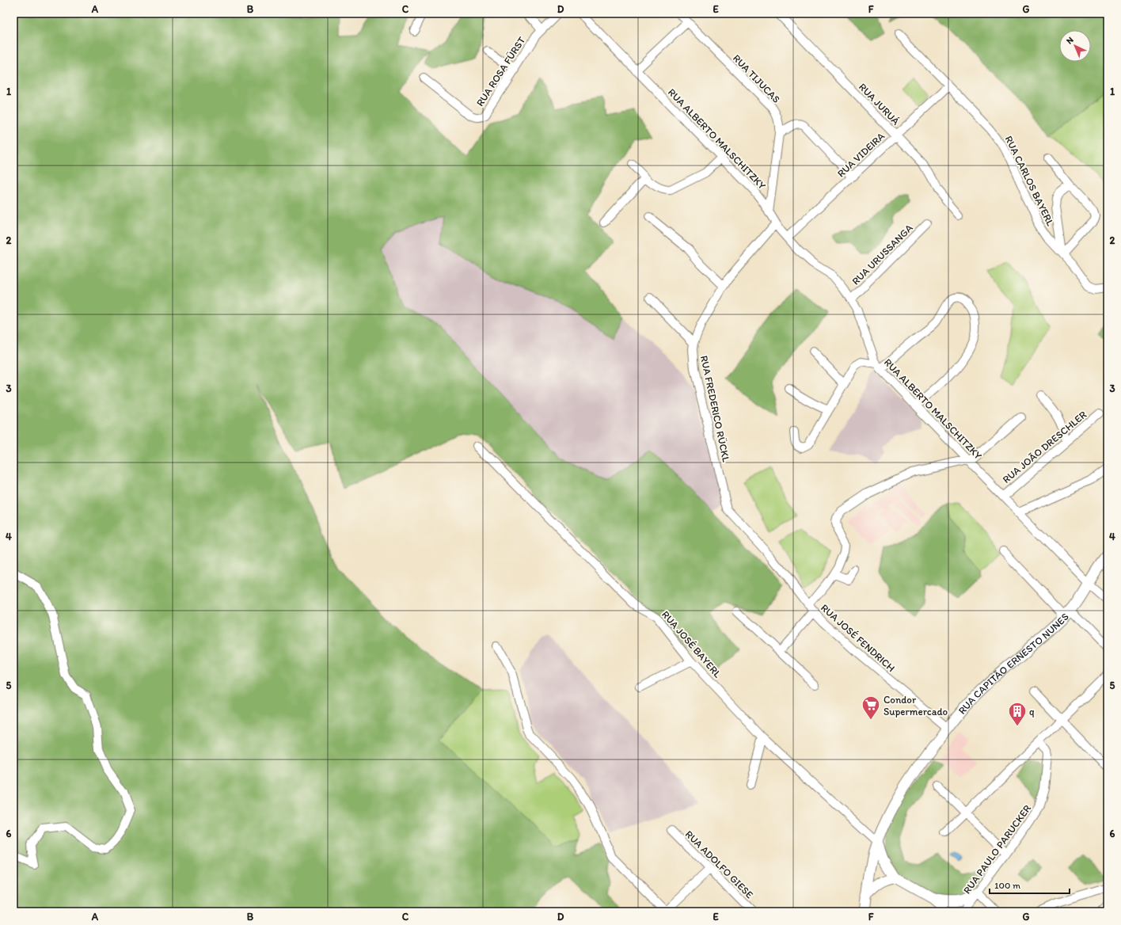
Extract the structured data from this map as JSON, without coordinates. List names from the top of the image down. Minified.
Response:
{"streets":{"main road":["RUA CAPITÃO ERNESTO NUNES"],"street":["RUA ROSA FÜRST","RUA TIJUCAS","RUA JURUÁ","RUA ALBERTO MALSCHITZKY","RUA VIDEIRA","RUA CARLOS BAYERL","RUA URUSSANGA","RUA FREDERICO RÜCKL","RUA JOÃO DRESCHLER","RUA JOSÉ FENDRICH","RUA JOSÉ BAYERL","RUA PAULO PARUCKER","RUA ADOLFO GIESE"]},"crossings":[["RUA TIJUCAS","RUA ALBERTO MALSCHITZKY"],["RUA JURUÁ","RUA VIDEIRA"],["RUA ALBERTO MALSCHITZKY","RUA VIDEIRA"],["RUA ALBERTO MALSCHITZKY","RUA URUSSANGA"],["RUA ALBERTO MALSCHITZKY","RUA FREDERICO RÜCKL"],["RUA ALBERTO MALSCHITZKY","RUA JOÃO DRESCHLER"],["RUA ALBERTO MALSCHITZKY","RUA CAPITÃO ERNESTO NUNES"],["RUA VIDEIRA","RUA CARLOS BAYERL"],["RUA FREDERICO RÜCKL","RUA JOSÉ FENDRICH"],["RUA JOSÉ FENDRICH","RUA CAPITÃO ERNESTO NUNES"],["RUA JOSÉ BAYERL","RUA CAPITÃO ERNESTO NUNES"]],"places":{"supermarket":["Condor Supermercado"],"building":["q"]},"scale_bar":"100 m","north":"top left","grid":{"columns":["A","B","C","D","E","F","G"],"rows":["1","2","3","4","5","6"]}}
